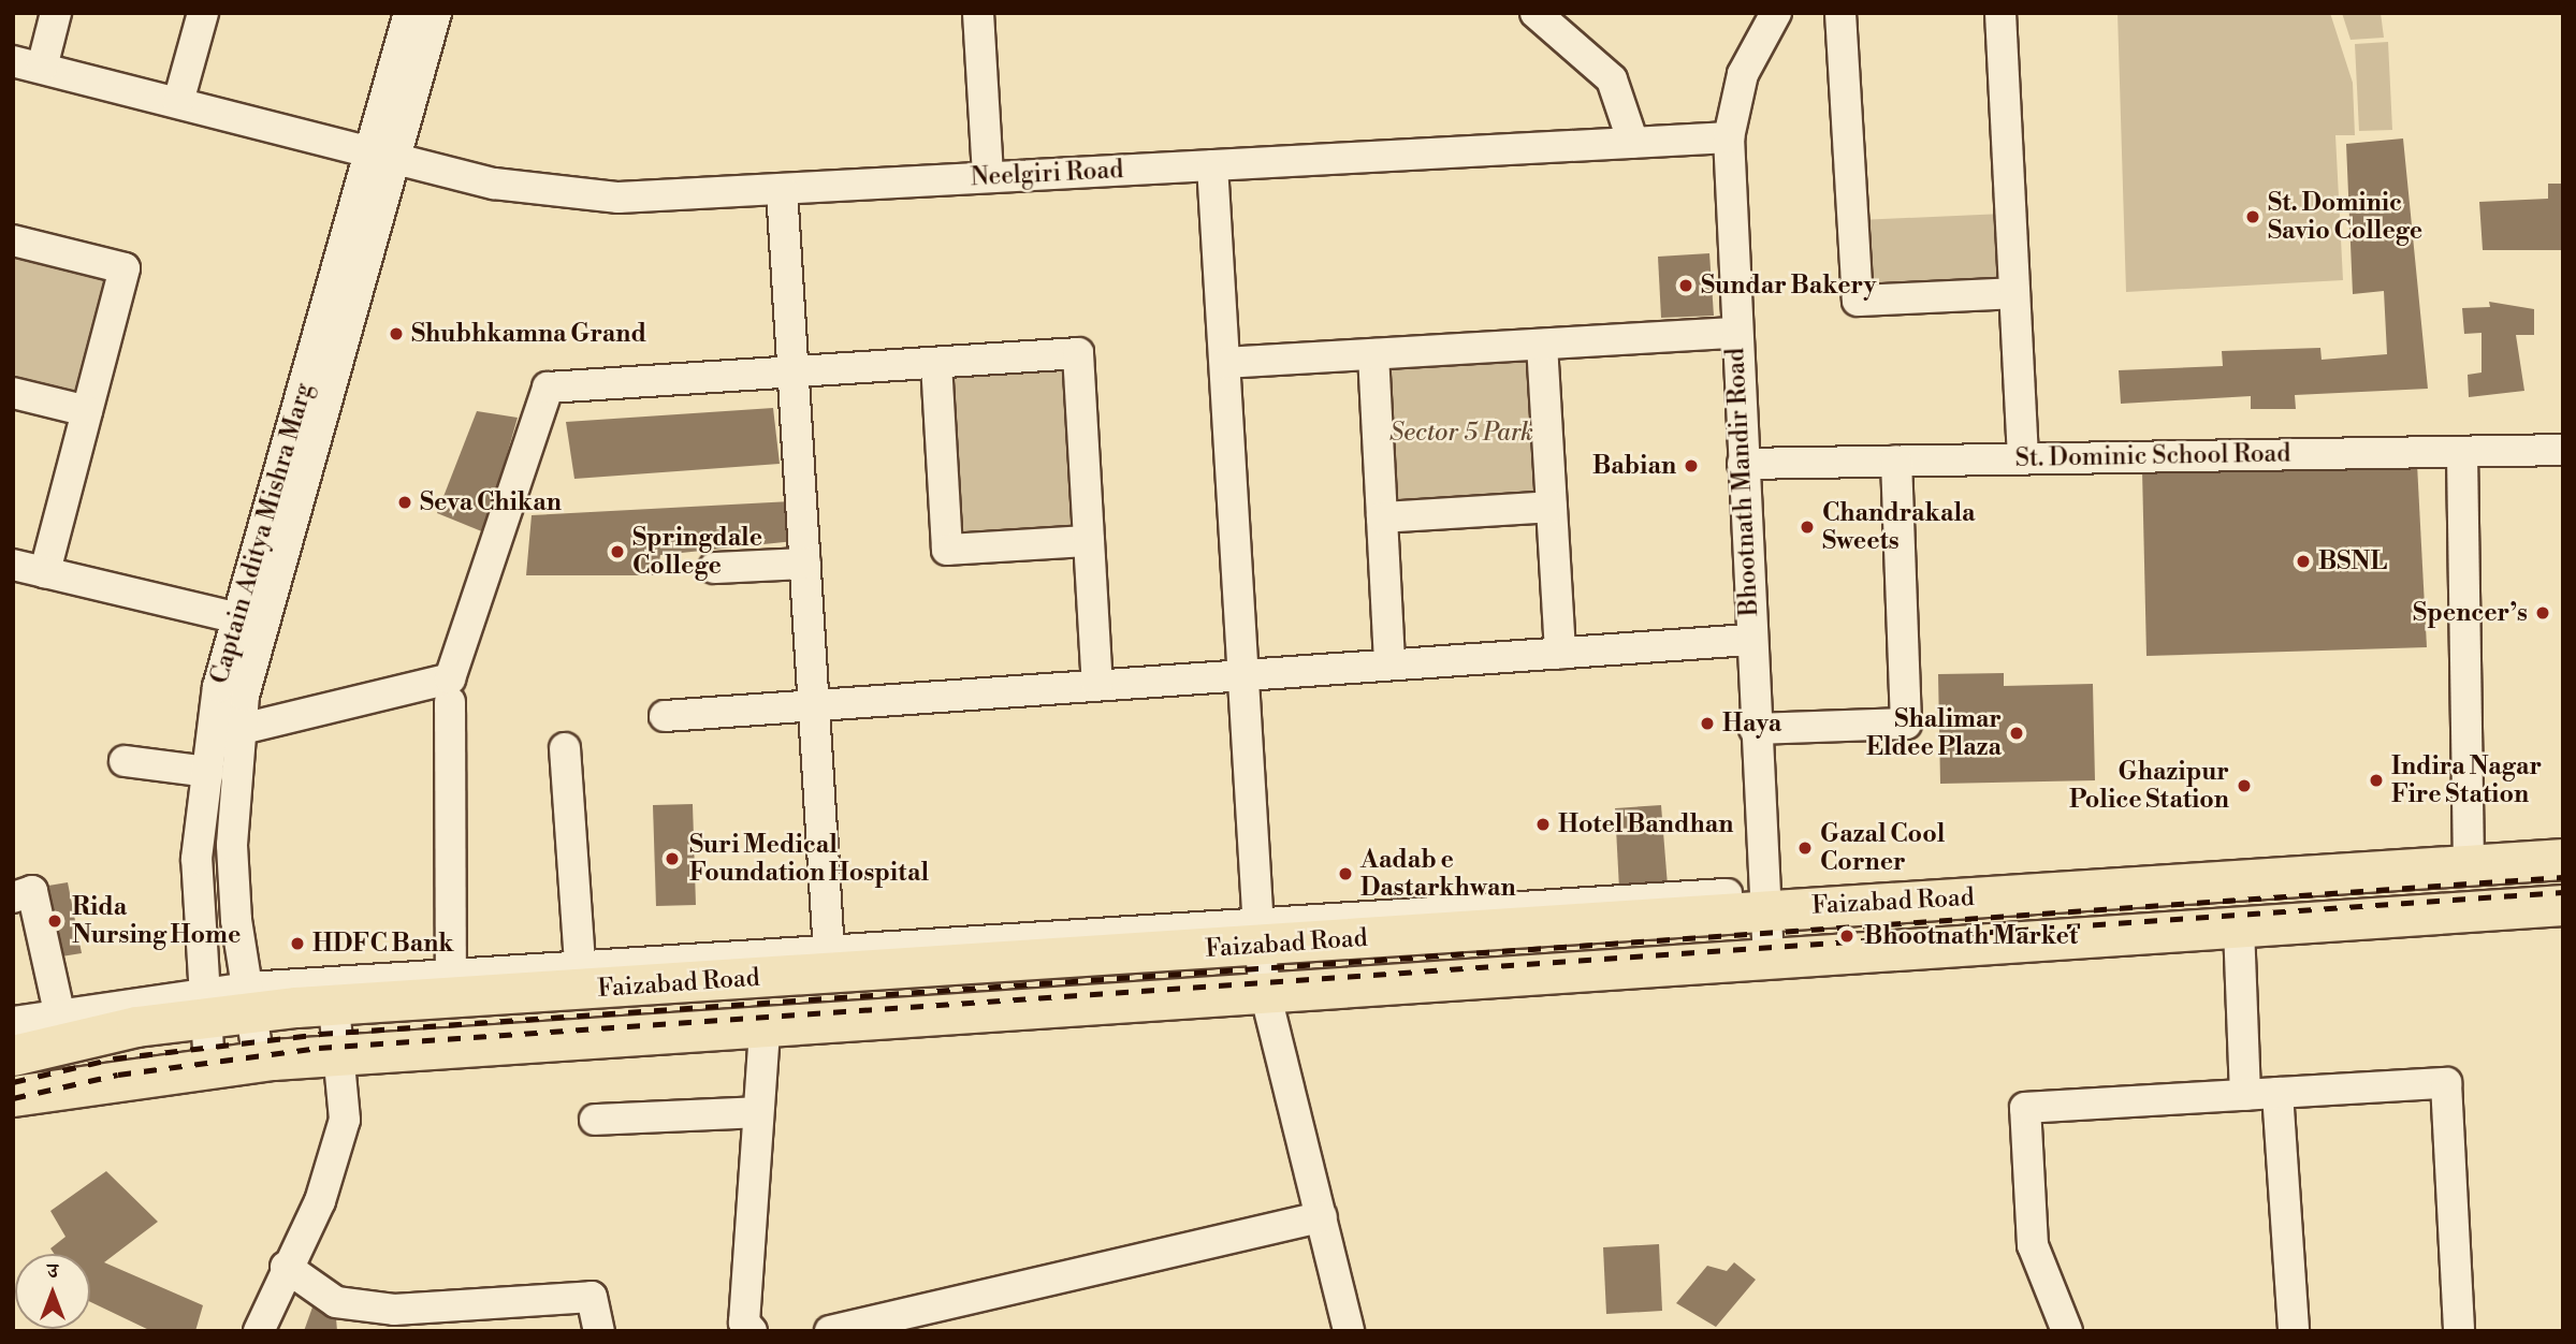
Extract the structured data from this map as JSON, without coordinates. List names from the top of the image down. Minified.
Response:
{"streets":{"main road":["Faizabad Road"],"street":["Neelgiri Road","St. Dominic School Road","Bhootnath Mandir Road","Captain Aditya Mishra Marg"]},"crossings":[["Neelgiri Road","Bhootnath Mandir Road"],["Neelgiri Road","Captain Aditya Mishra Marg"],["St. Dominic School Road","Bhootnath Mandir Road"],["Bhootnath Mandir Road","Faizabad Road"],["Captain Aditya Mishra Marg","Faizabad Road"]],"parks":["Sector 5 Park"],"places":["St. Dominic Savio College","Sundar Bakery","Shubhkamna Grand","Babian","Seva Chikan","Chandrakala Sweets","Springdale College","BSNL","Spencer’s","Haya","Shalimar Eldee Plaza","Indira Nagar Fire Station","Ghazipur Police Station","Hotel Bandhan","Gazal Cool Corner","Suri Medical Foundation Hospital","Aadab e Dastarkhwan","Rida Nursing Home","Bhootnath Market","HDFC Bank"],"north":"top"}
